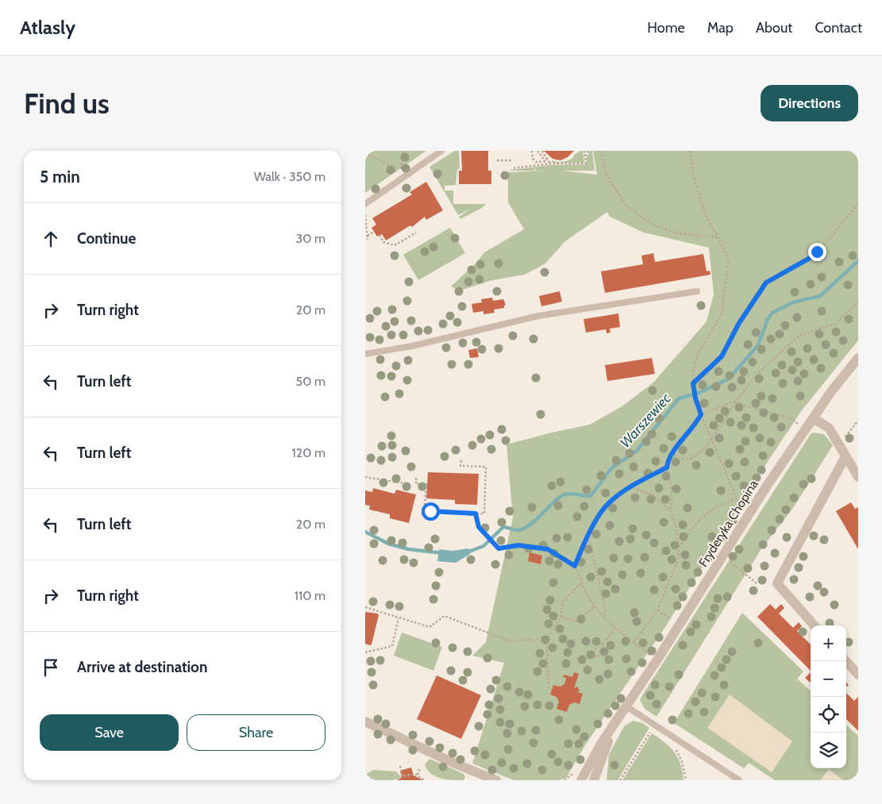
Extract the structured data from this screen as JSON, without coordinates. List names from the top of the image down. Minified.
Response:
{"streets":{"street":["Fryderyka Chopina"]},"water":["Warszewiec"],"page":{"header":"Atlasly","nav":["Home","Map","About","Contact"],"buttons":["Directions",["Save","Share"]],"title":"Find us","heading":["5 min","Walk · 350 m"],"list":[["Continue","30 m"],["Turn right","20 m"],["Turn left","50 m"],["Turn left","120 m"],["Turn left","20 m"],["Turn right","110 m"],"Arrive at destination"],"map_buttons":["+","−"]}}
